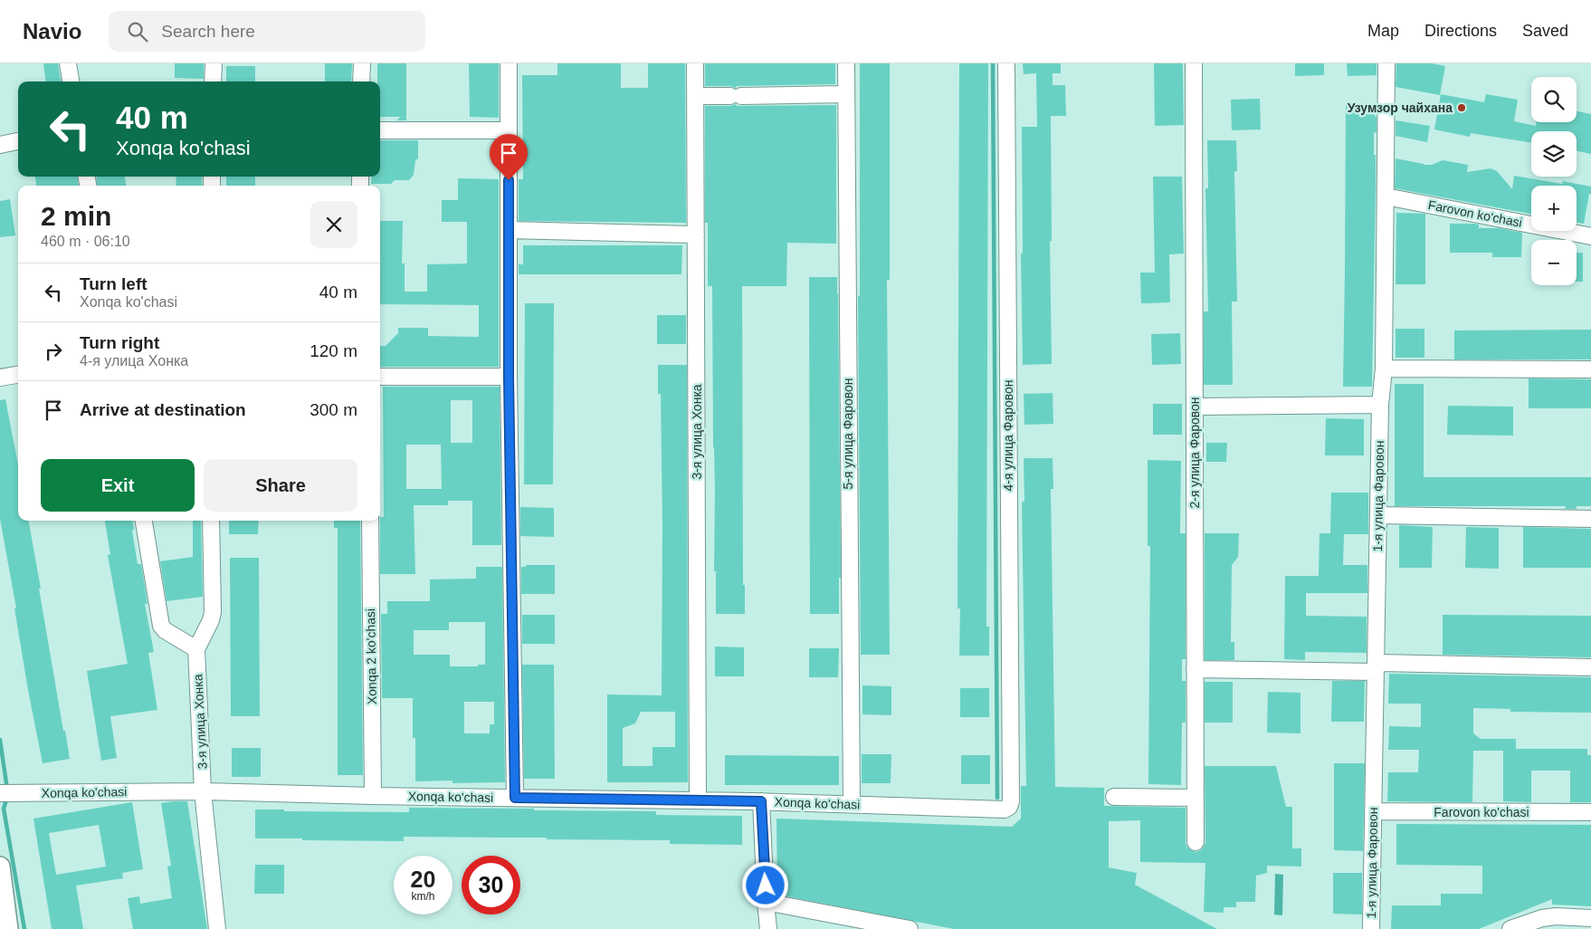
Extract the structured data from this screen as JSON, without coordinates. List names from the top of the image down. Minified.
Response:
{"streets":{"street":["Farovon ko'chasi","3-я улица Хонка","5-я улица Фаровон","4-я улица Фаровон","2-я улица Фаровон","1-я улица Фаровон","Xonqa 2 ko'chasi","Xonqa ko'chasi"]},"crossings":[["Farovon ko'chasi","1-я улица Фаровон"],["3-я улица Хонка","Xonqa ko'chasi"],["5-я улица Фаровон","Xonqa ko'chasi"],["4-я улица Фаровон","Xonqa ko'chasi"],["Xonqa 2 ko'chasi","Xonqa ko'chasi"]],"places":["Узумзор чайхана"],"page":{"header":"Navio","search":"Search here","nav":["Map","Directions","Saved"],"map_buttons":["+","−"],"turn":["40 m","Xonqa ko'chasi"],"heading":["2 min","460 m · 06:10"],"list":[{"name":"Turn left","note":"Xonqa ko'chasi","value":"40 m"},{"name":"Turn right","note":"4-я улица Хонка","value":"120 m"},{"name":"Arrive at destination","value":"300 m"}],"buttons":["Exit","Share"],"speed":"20 km/h","limit":"30"}}
